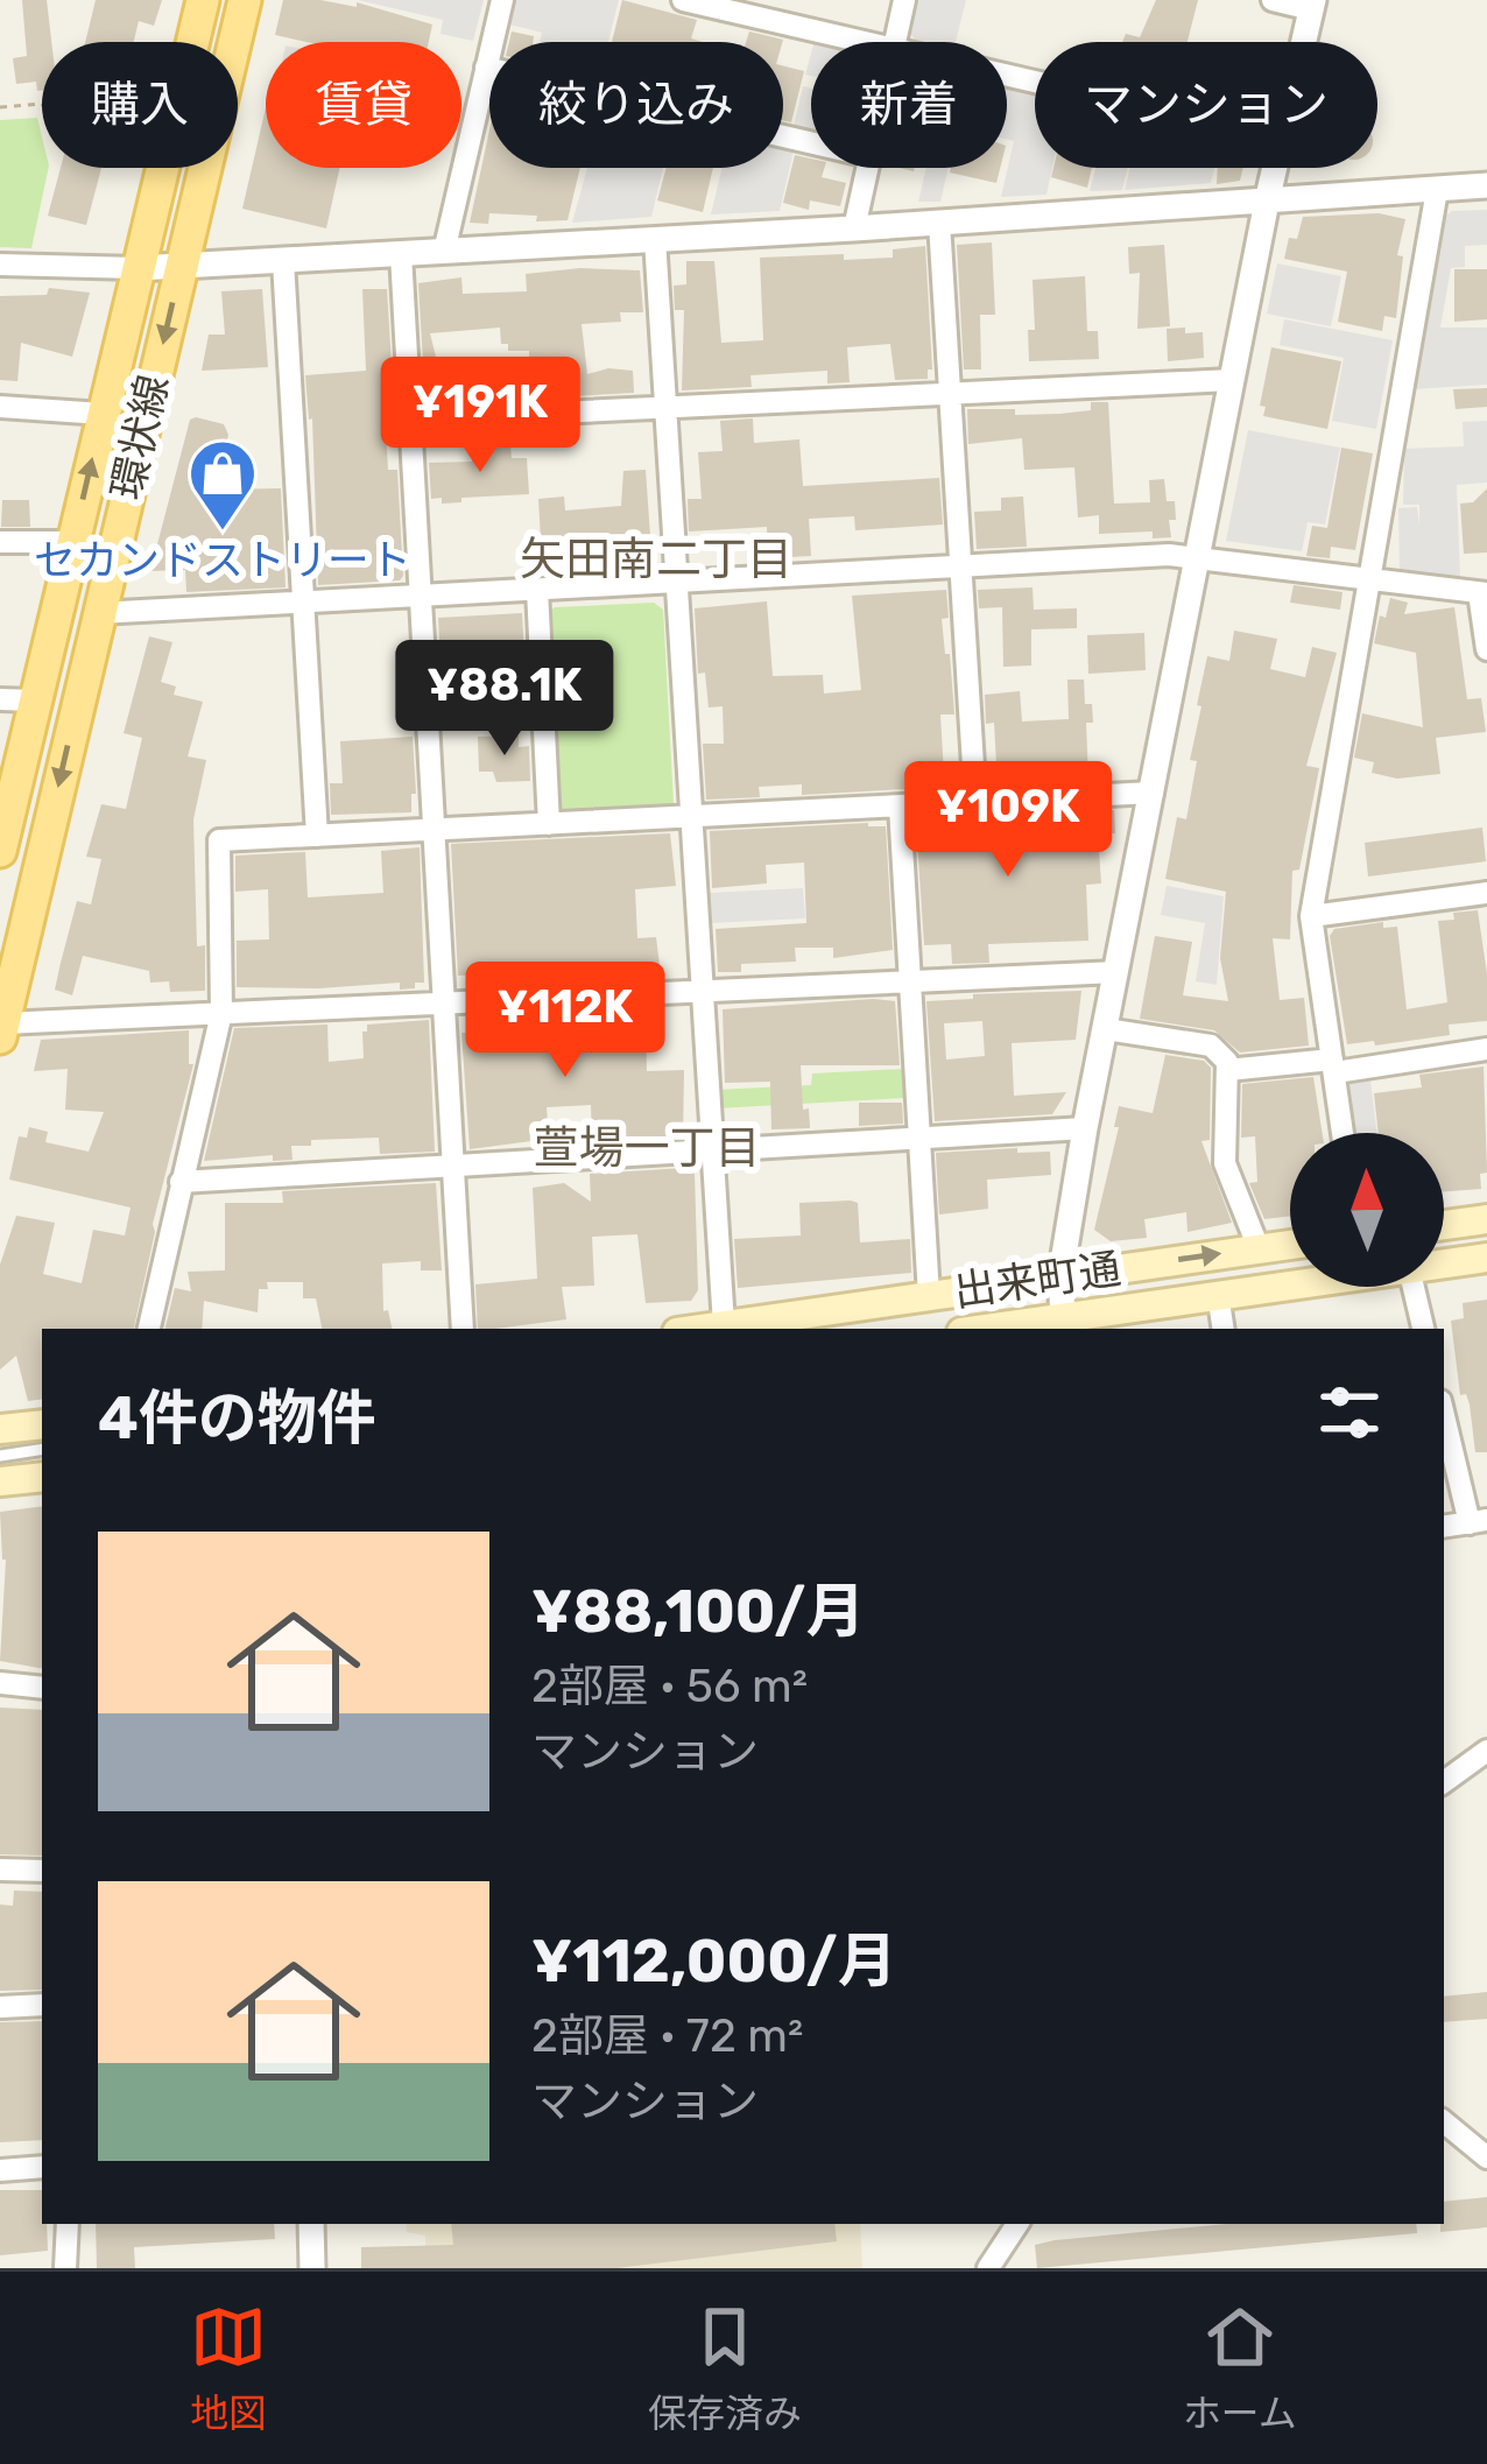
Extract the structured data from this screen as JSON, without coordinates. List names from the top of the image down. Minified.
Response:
{"streets":{"main road":["環状線","出来町通"]},"districts":["矢田南二丁目","萱場一丁目"],"places":{"shop":["セカンドストリート"]},"north":"top","page":{"chip":["購入","賃貸","絞り込み","新着","マンション"],"price":["¥191K","¥88.1K","¥109K","¥112K"],"heading":"4件の物件","list":[{"name":"¥88,100/月","note":"2部屋 · 56 m² · マンション"},{"name":"¥112,000/月","note":"2部屋 · 72 m² · マンション"}],"tabs":["地図","保存済み","ホーム"]}}
